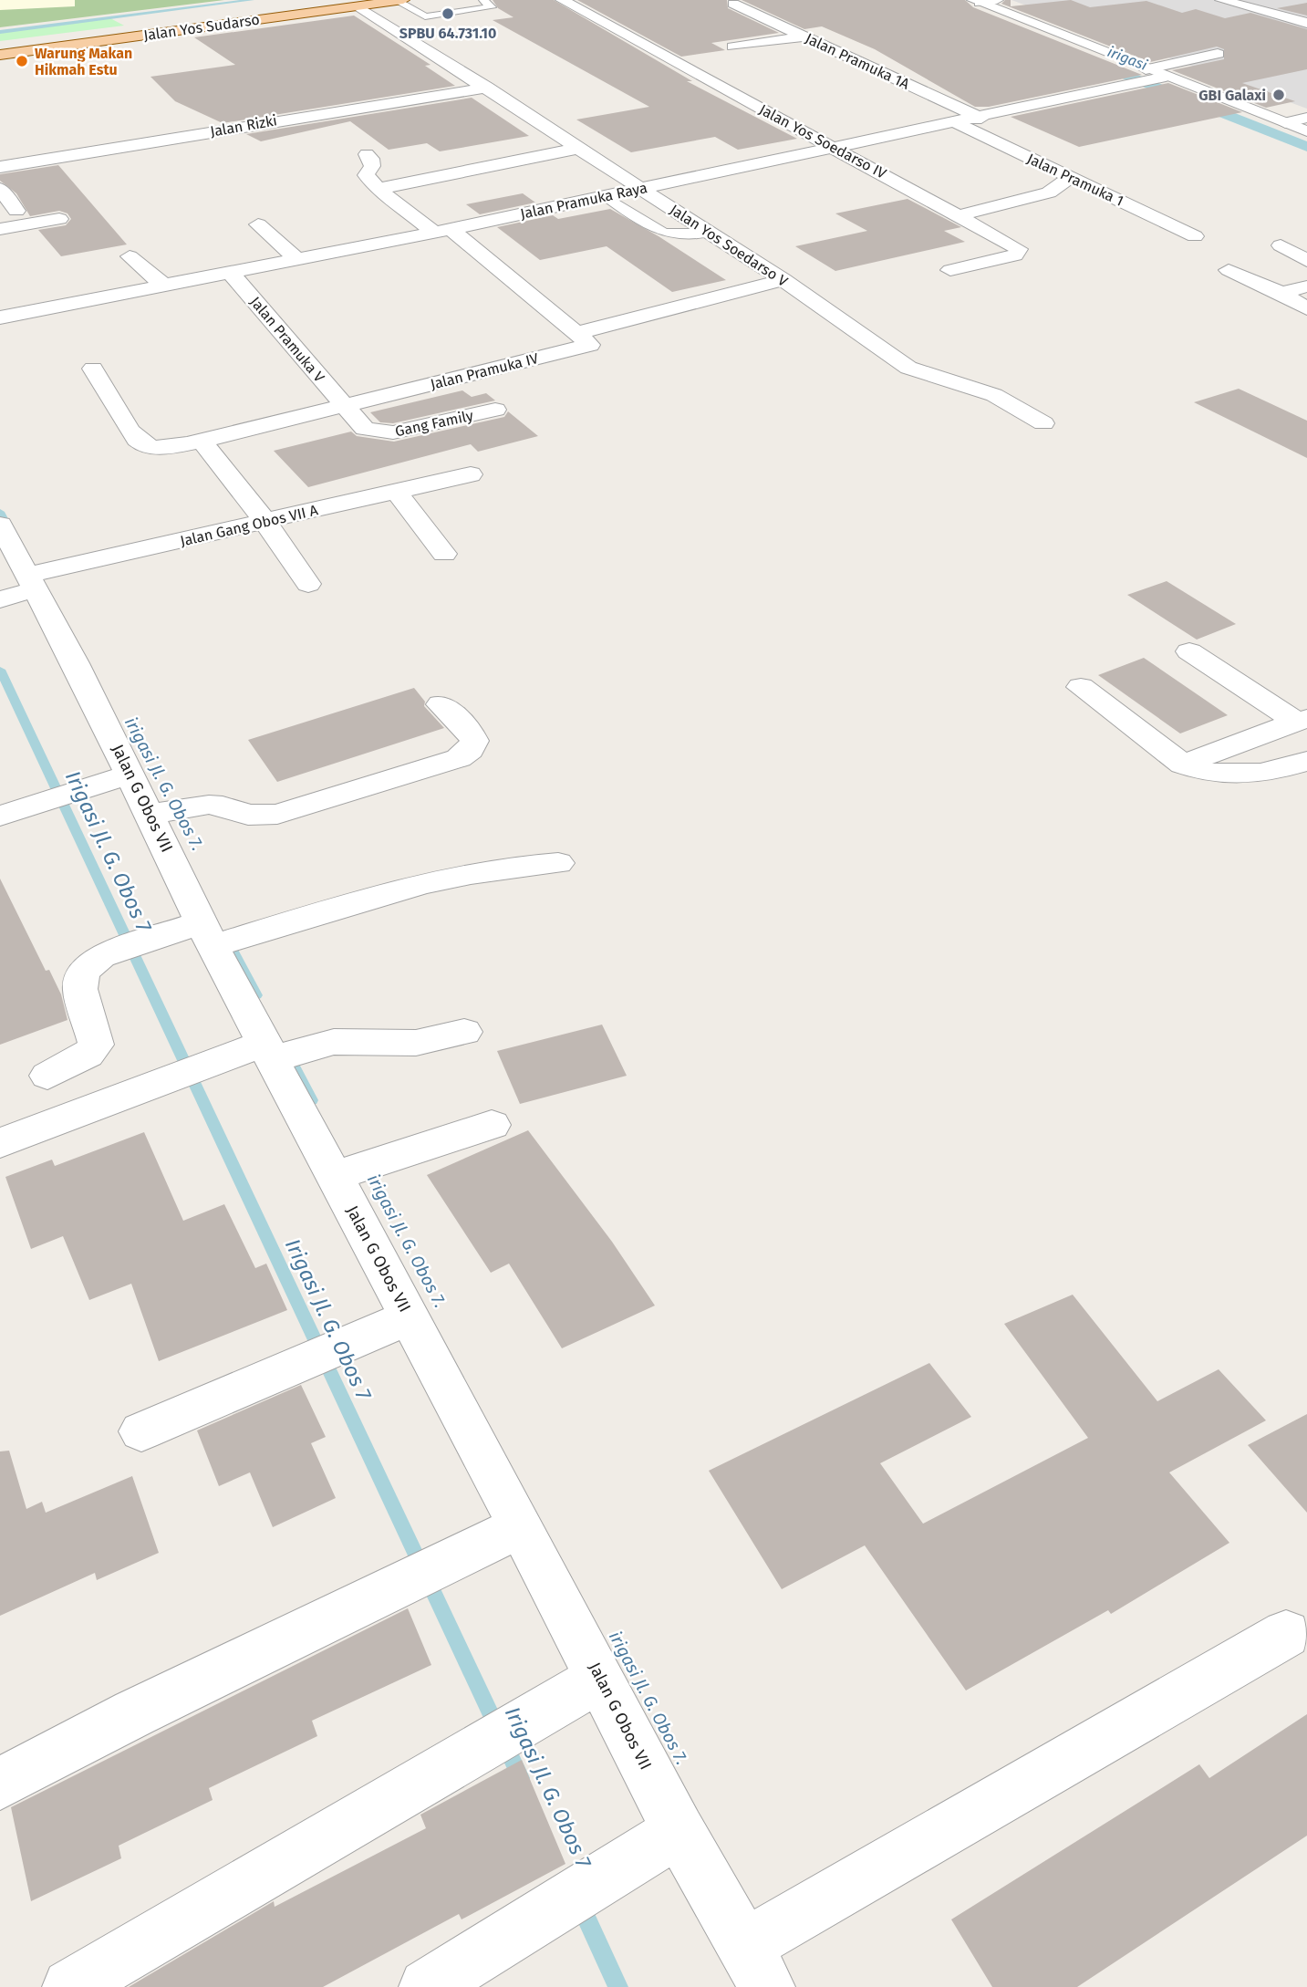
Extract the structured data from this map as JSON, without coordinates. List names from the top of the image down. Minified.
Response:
{"streets":{"main road":["Jalan Yos Sudarso"],"street":["Jalan Pramuka 1A","Jalan Rizki","Jalan Yos Soedarso IV","Jalan Pramuka 1","Jalan Pramuka Raya","Jalan Yos Soedarso V","Jalan Pramuka V","Jalan Pramuka IV","Gang Family","Jalan Gang Obos VII A","Jalan G Obos VII"]},"crossings":[["Jalan Yos Sudarso","Jalan Yos Soedarso V"],["Jalan Pramuka 1A","Jalan Pramuka Raya"],["Jalan Rizki","Jalan Yos Soedarso V"],["Jalan Yos Soedarso IV","Jalan Pramuka Raya"],["Jalan Pramuka 1","Jalan Pramuka Raya"],["Jalan Pramuka Raya","Jalan Yos Soedarso V"],["Jalan Pramuka Raya","Jalan Pramuka V"],["Jalan Pramuka V","Jalan Pramuka IV"],["Jalan Pramuka V","Gang Family"],["Jalan Pramuka IV","Gang Family"],["Jalan Gang Obos VII A","Jalan G Obos VII"]],"water":["irigasi","irigasi Jl. G. Obos 7.","Irigasi Jl. G. Obos 7"],"places":["SPBU 64.731.10","Warung Makan Hikmah Estu","GBI Galaxi"]}
